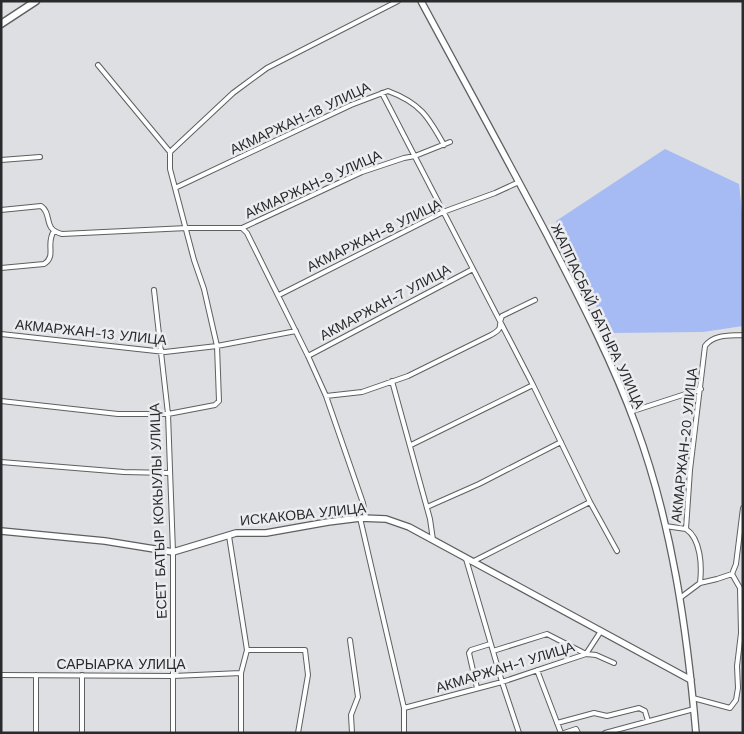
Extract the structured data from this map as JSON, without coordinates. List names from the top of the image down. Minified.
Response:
{"streets":{"main road":["ЖАППАСБАЙ БАТЫРА УЛИЦА","ИСКАКОВА УЛИЦА"],"street":["АКМАРЖАН-18 УЛИЦА","АКМАРЖАН-9 УЛИЦА","АКМАРЖАН-8 УЛИЦА","АКМАРЖАН-7 УЛИЦА","АКМАРЖАН-13 УЛИЦА","АКМАРЖАН-20 УЛИЦА","ЕСЕТ БАТЫР КОКЫУЛЫ УЛИЦА","САРЫАРКА УЛИЦА","АКМАРЖАН-1 УЛИЦА"]},"crossings":[["АКМАРЖАН-18 УЛИЦА","АКМАРЖАН-9 УЛИЦА"],["АКМАРЖАН-8 УЛИЦА","ЖАППАСБАЙ БАТЫРА УЛИЦА"],["ЖАППАСБАЙ БАТЫРА УЛИЦА","ИСКАКОВА УЛИЦА"],["АКМАРЖАН-13 УЛИЦА","ЕСЕТ БАТЫР КОКЫУЛЫ УЛИЦА"],["ЕСЕТ БАТЫР КОКЫУЛЫ УЛИЦА","ИСКАКОВА УЛИЦА"],["ЕСЕТ БАТЫР КОКЫУЛЫ УЛИЦА","САРЫАРКА УЛИЦА"],["ИСКАКОВА УЛИЦА","АКМАРЖАН-1 УЛИЦА"]]}
